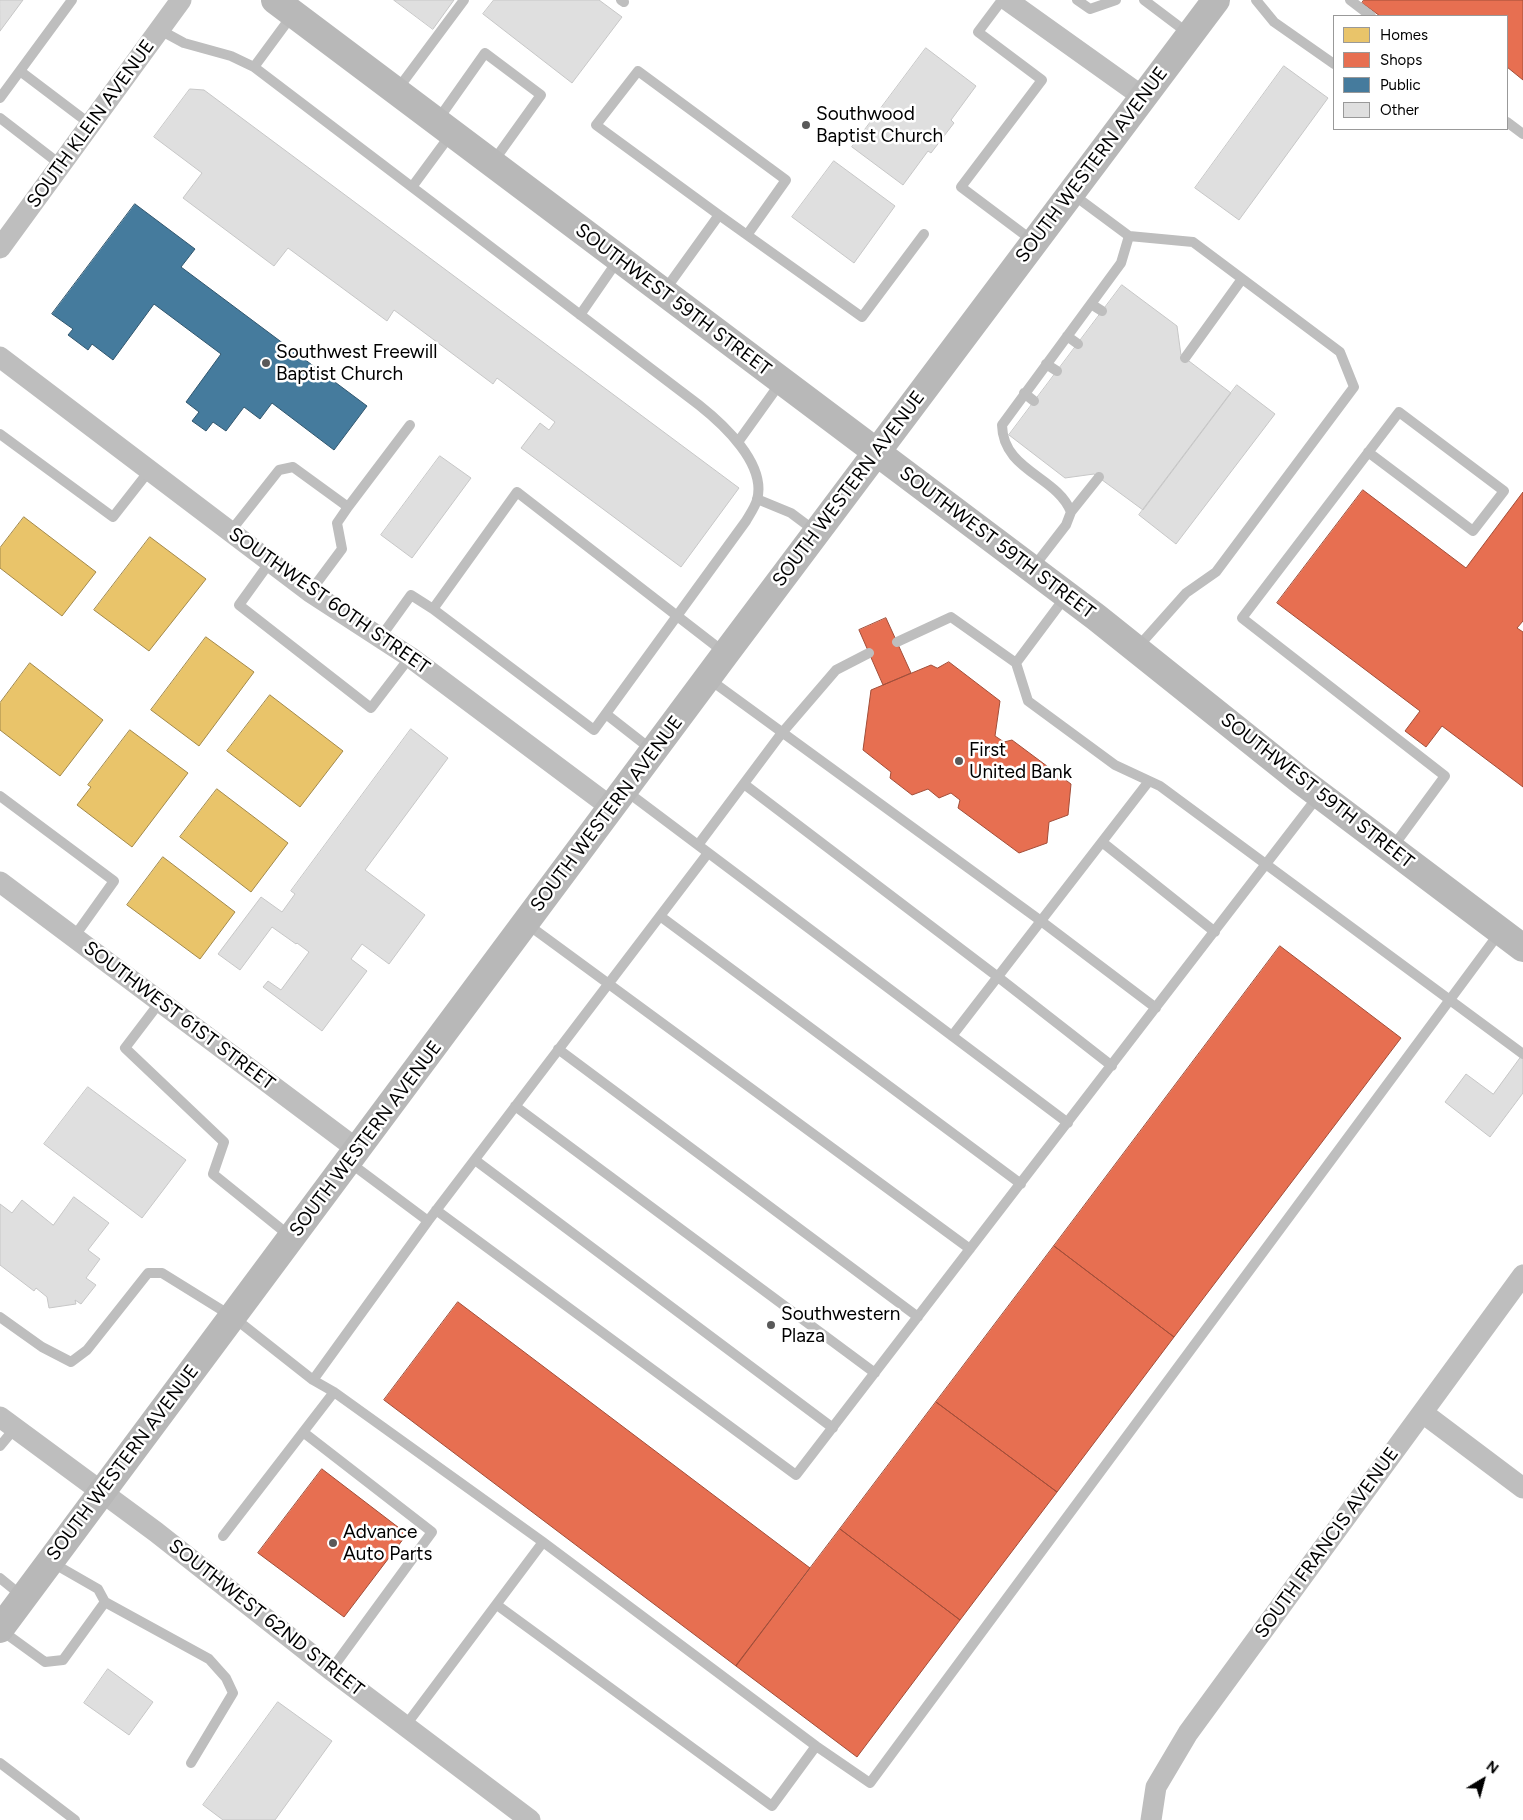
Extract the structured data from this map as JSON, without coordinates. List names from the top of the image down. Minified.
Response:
{"streets":{"main road":["SOUTH WESTERN AVENUE","SOUTHWEST 59TH STREET"],"street":["SOUTH KLEIN AVENUE","SOUTHWEST 60TH STREET","SOUTHWEST 61ST STREET","SOUTH FRANCIS AVENUE","SOUTHWEST 62ND STREET"]},"crossings":[["SOUTH WESTERN AVENUE","SOUTHWEST 59TH STREET"],["SOUTH WESTERN AVENUE","SOUTHWEST 60TH STREET"],["SOUTH WESTERN AVENUE","SOUTHWEST 61ST STREET"],["SOUTH WESTERN AVENUE","SOUTHWEST 62ND STREET"]],"places":["Southwood Baptist Church","Southwest Freewill Baptist Church","First United Bank","Southwestern Plaza","Advance Auto Parts"],"legend":["Homes","Shops","Public","Other"],"north":"top right"}
